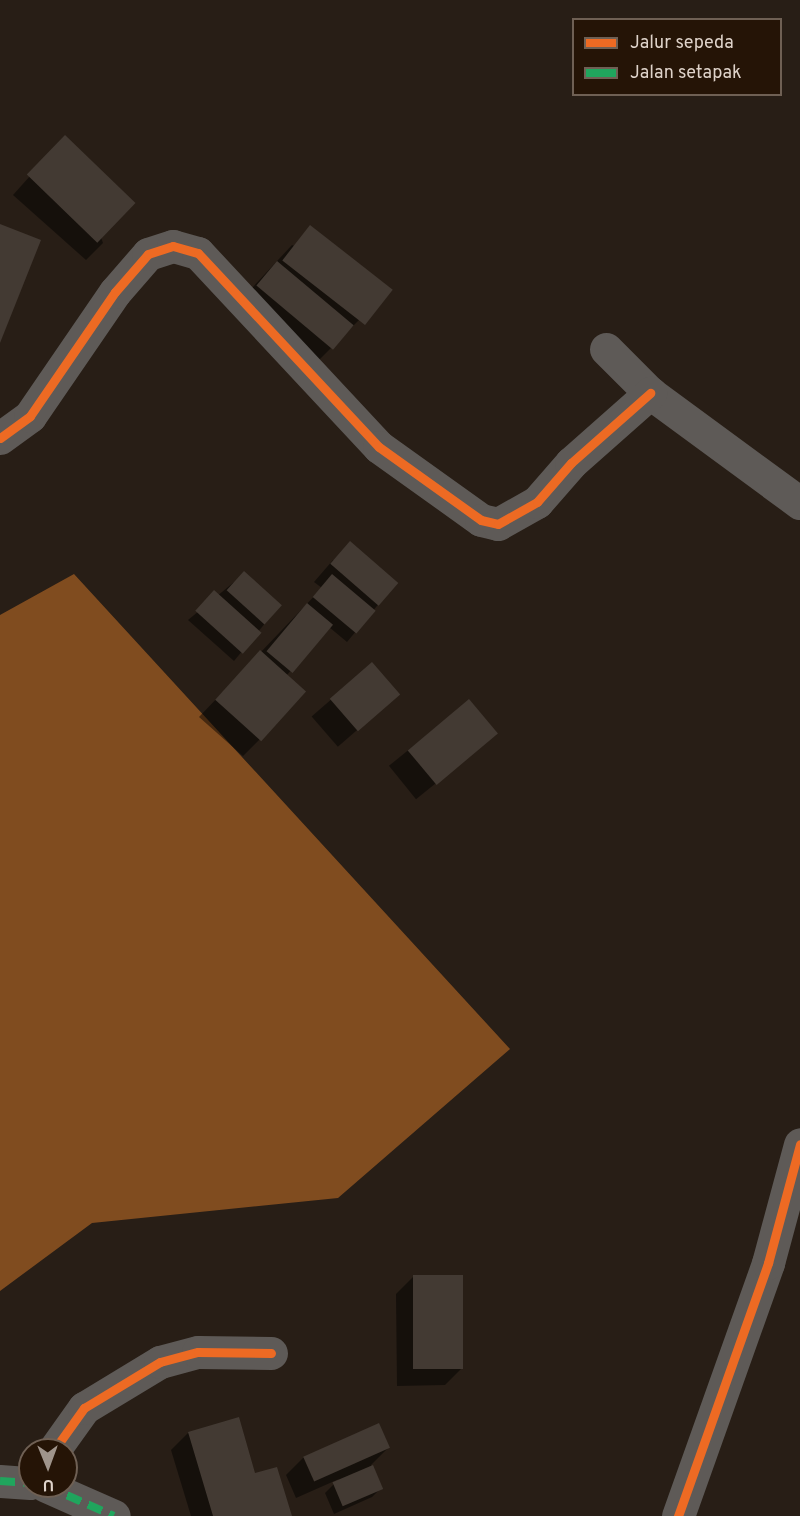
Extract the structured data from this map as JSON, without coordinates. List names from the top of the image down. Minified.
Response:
{"legend":["Jalur sepeda","Jalan setapak"],"north":"bottom"}
